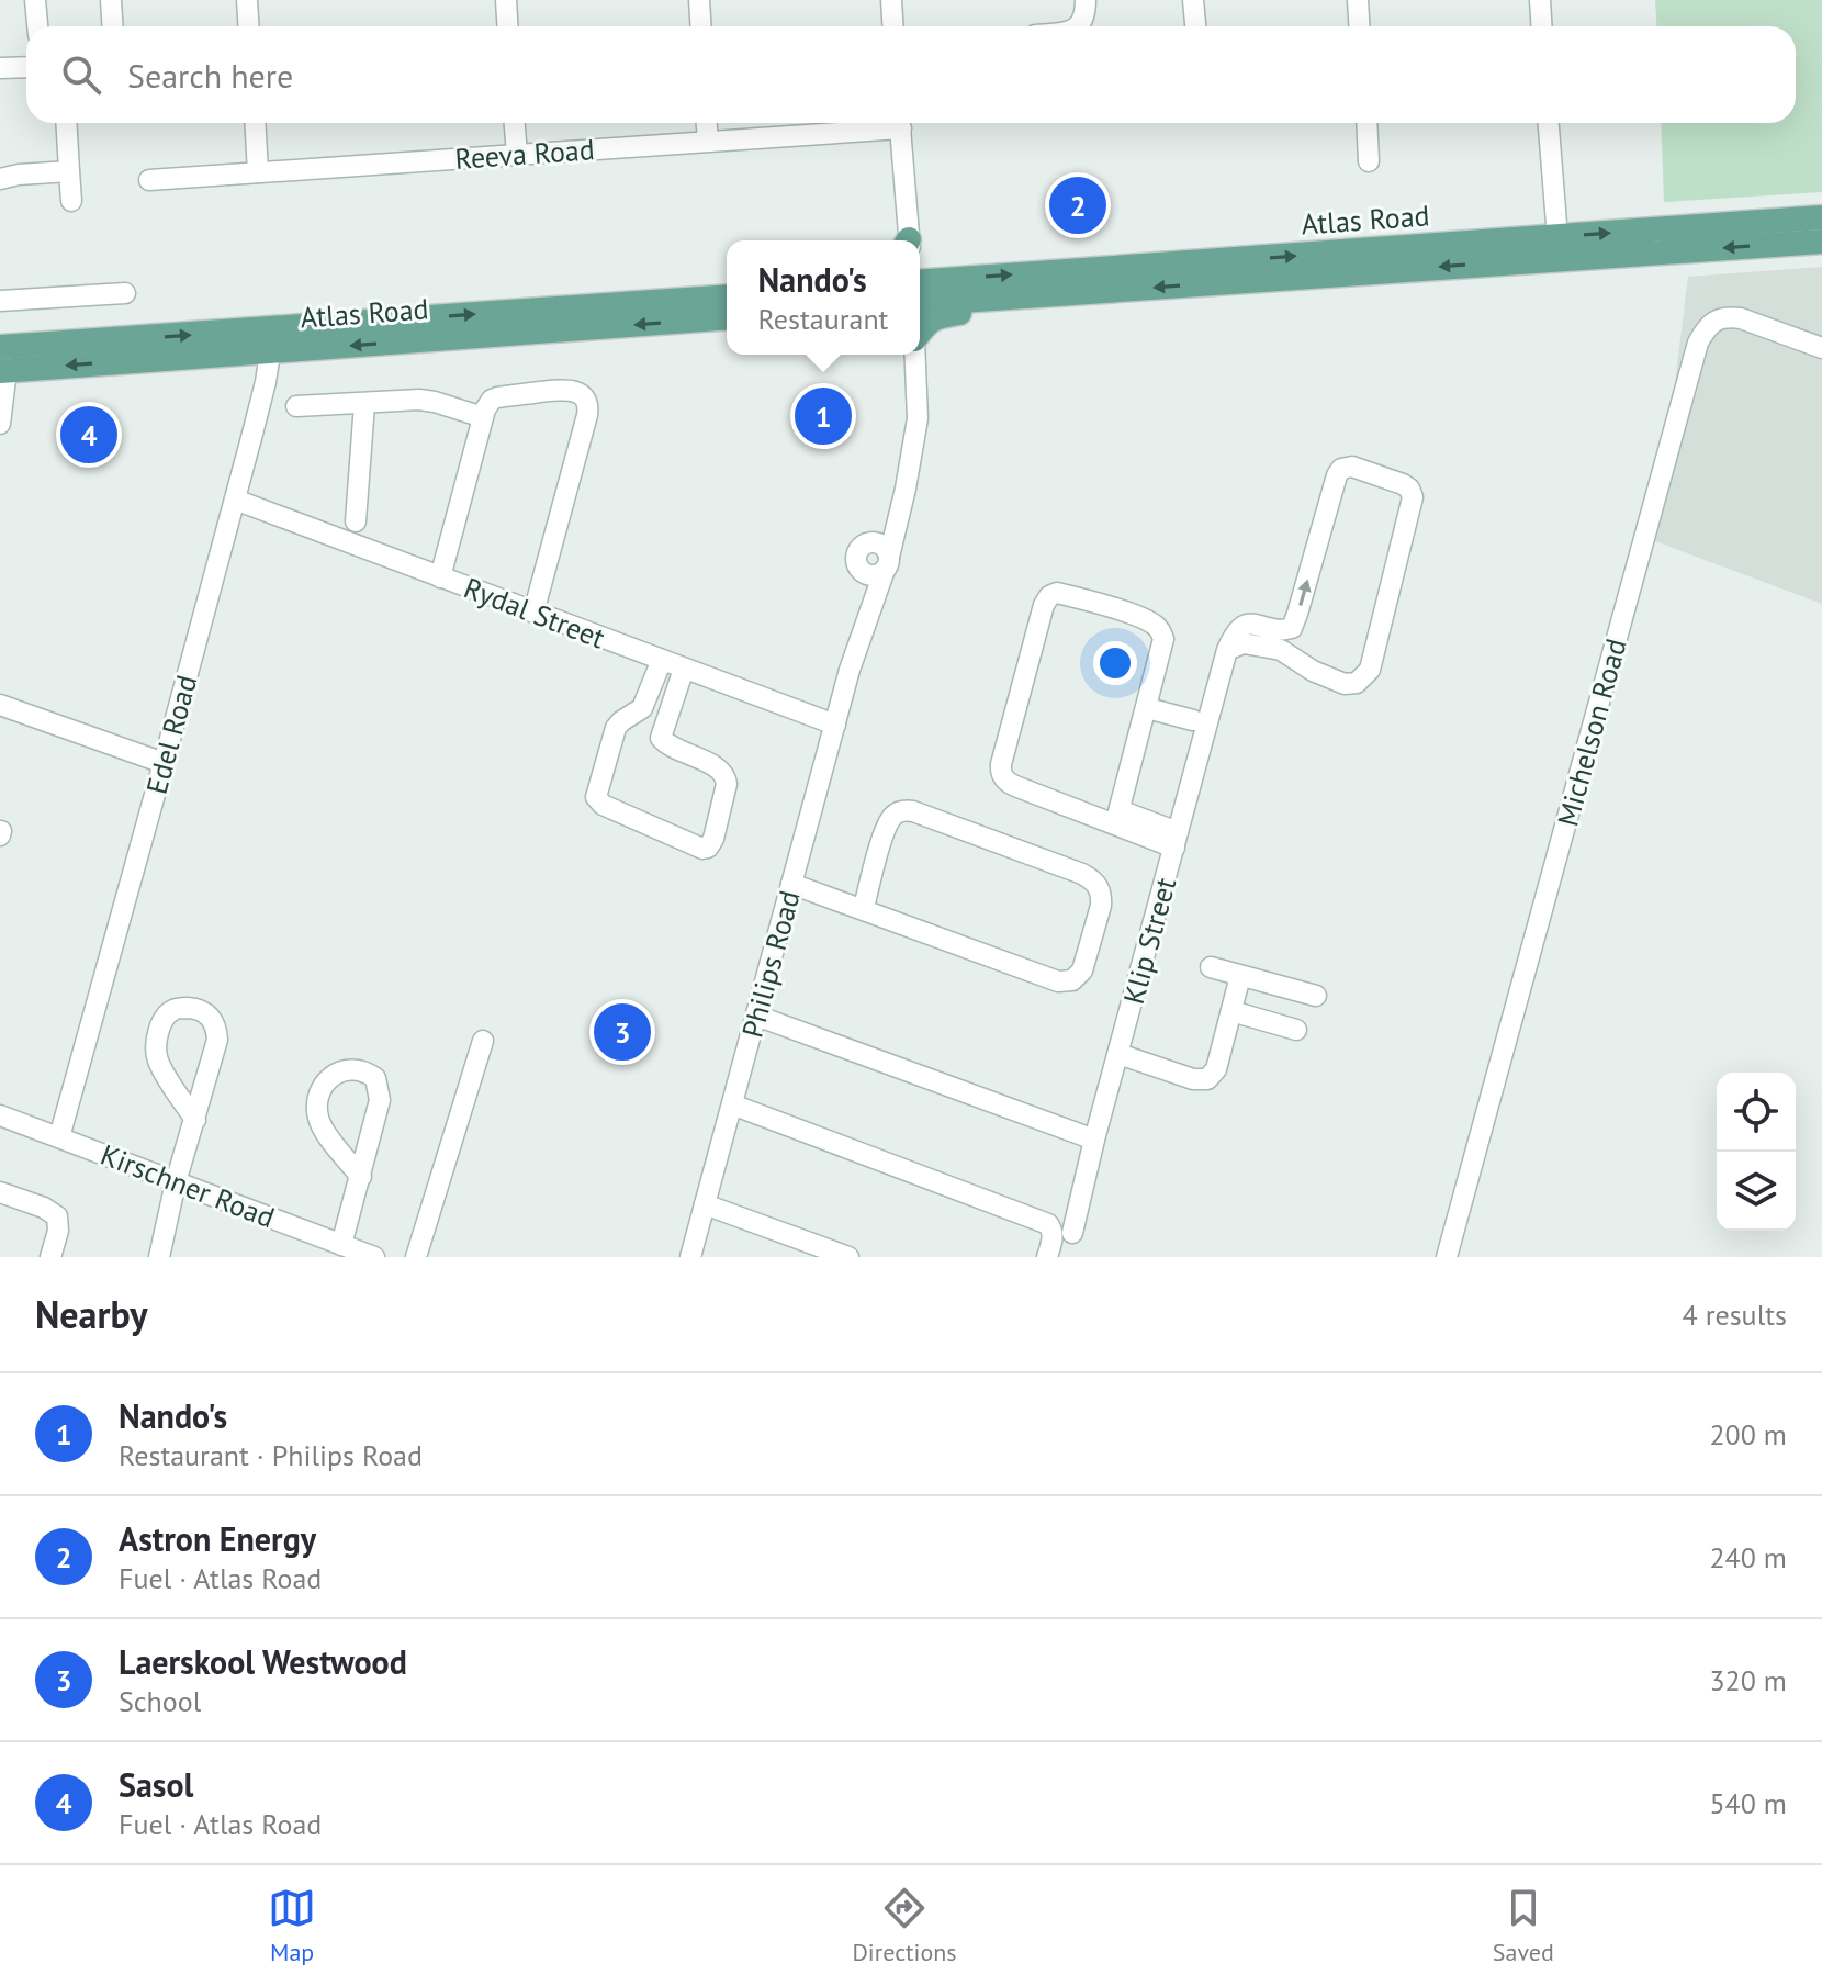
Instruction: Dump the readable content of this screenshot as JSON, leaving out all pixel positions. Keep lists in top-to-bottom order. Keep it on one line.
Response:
{"streets":{"main road":["Atlas Road"],"street":["Reeva Road","Rydal Street","Michelson Road","Edel Road","Klip Street","Philips Road","Kirschner Road"]},"crossings":[["Atlas Road","Edel Road"],["Rydal Street","Edel Road"],["Rydal Street","Philips Road"],["Edel Road","Kirschner Road"]],"page":{"search":"Search here","pins":["2","1","4","3"],"popup":["Nando's","Restaurant"],"heading":["Nearby","4 results"],"list":[{"mark":"1","name":"Nando's","note":"Restaurant · Philips Road","value":"200 m"},{"mark":"2","name":"Astron Energy","note":"Fuel · Atlas Road","value":"240 m"},{"mark":"3","name":"Laerskool Westwood","note":"School","value":"320 m"},{"mark":"4","name":"Sasol","note":"Fuel · Atlas Road","value":"540 m"}],"nav":["Map","Directions","Saved"]}}
